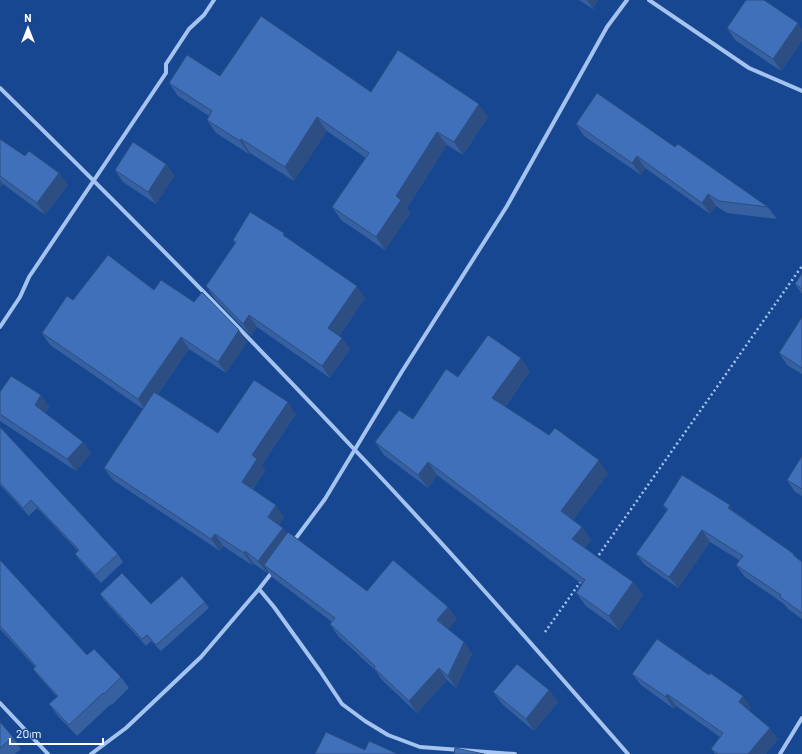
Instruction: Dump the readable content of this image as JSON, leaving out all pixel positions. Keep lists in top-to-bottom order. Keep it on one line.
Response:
{"scale_bar":"20 m","north":"top"}
